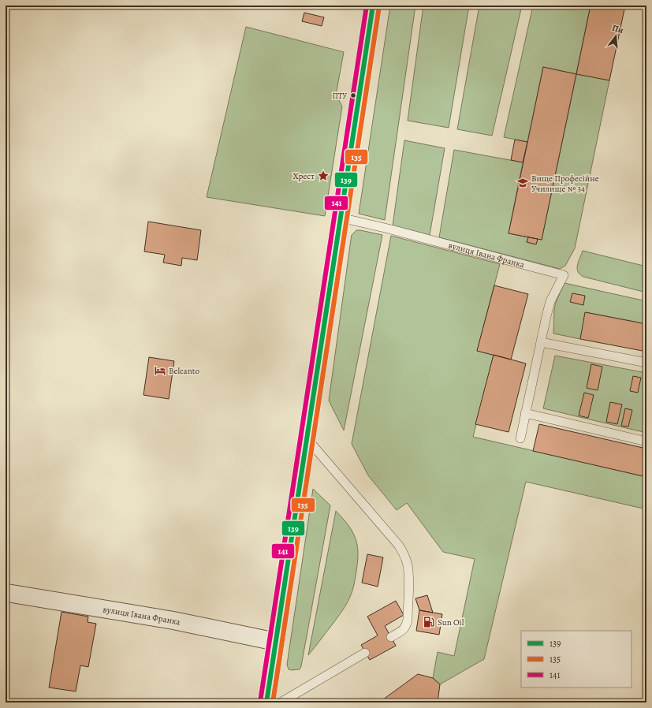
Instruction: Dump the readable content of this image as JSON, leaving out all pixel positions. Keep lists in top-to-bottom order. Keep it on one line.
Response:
{"streets":{"street":["вулиця Івана Франка"]},"places":{"other":["ПТУ"],"place":["Хрест"],"school or university":["Вище Професійне Училище № 34"],"hotel":["Belcanto"],"fuel station":["Sun Oil"]},"lines":["transit line 139","transit line 141","transit line 135"],"legend":["139","135","141"],"north":"top"}
